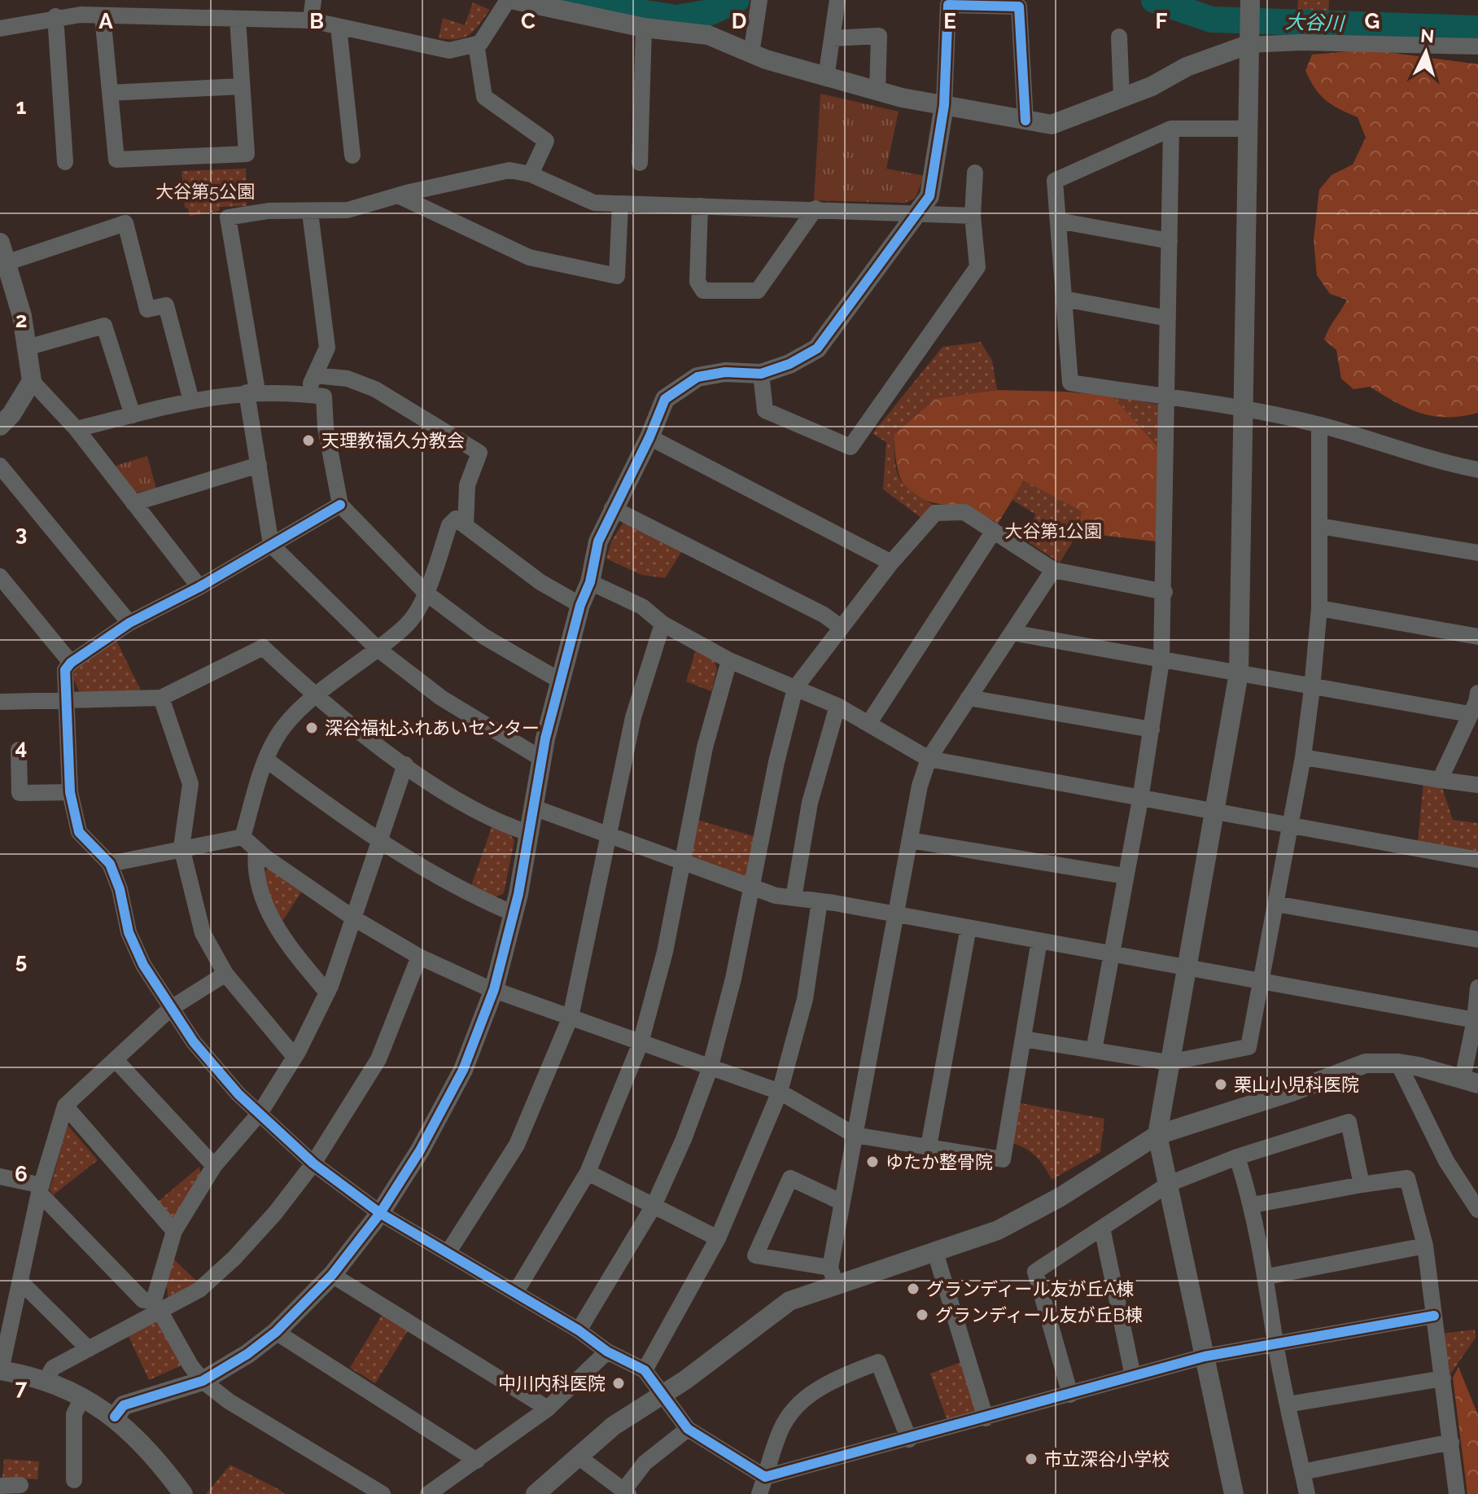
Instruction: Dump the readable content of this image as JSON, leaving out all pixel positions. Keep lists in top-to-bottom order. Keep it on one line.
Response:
{"water":["大谷川"],"parks":["大谷第5公園","大谷第1公園"],"places":["天理教福久分教会","深谷福祉ふれあいセンター","栗山小児科医院","ゆたか整骨院","グランディール友が丘A棟","グランディール友が丘B棟","中川内科医院","市立深谷小学校"],"north":"top","grid":{"columns":["A","B","C","D","E","F","G"],"rows":["1","2","3","4","5","6","7"]}}
